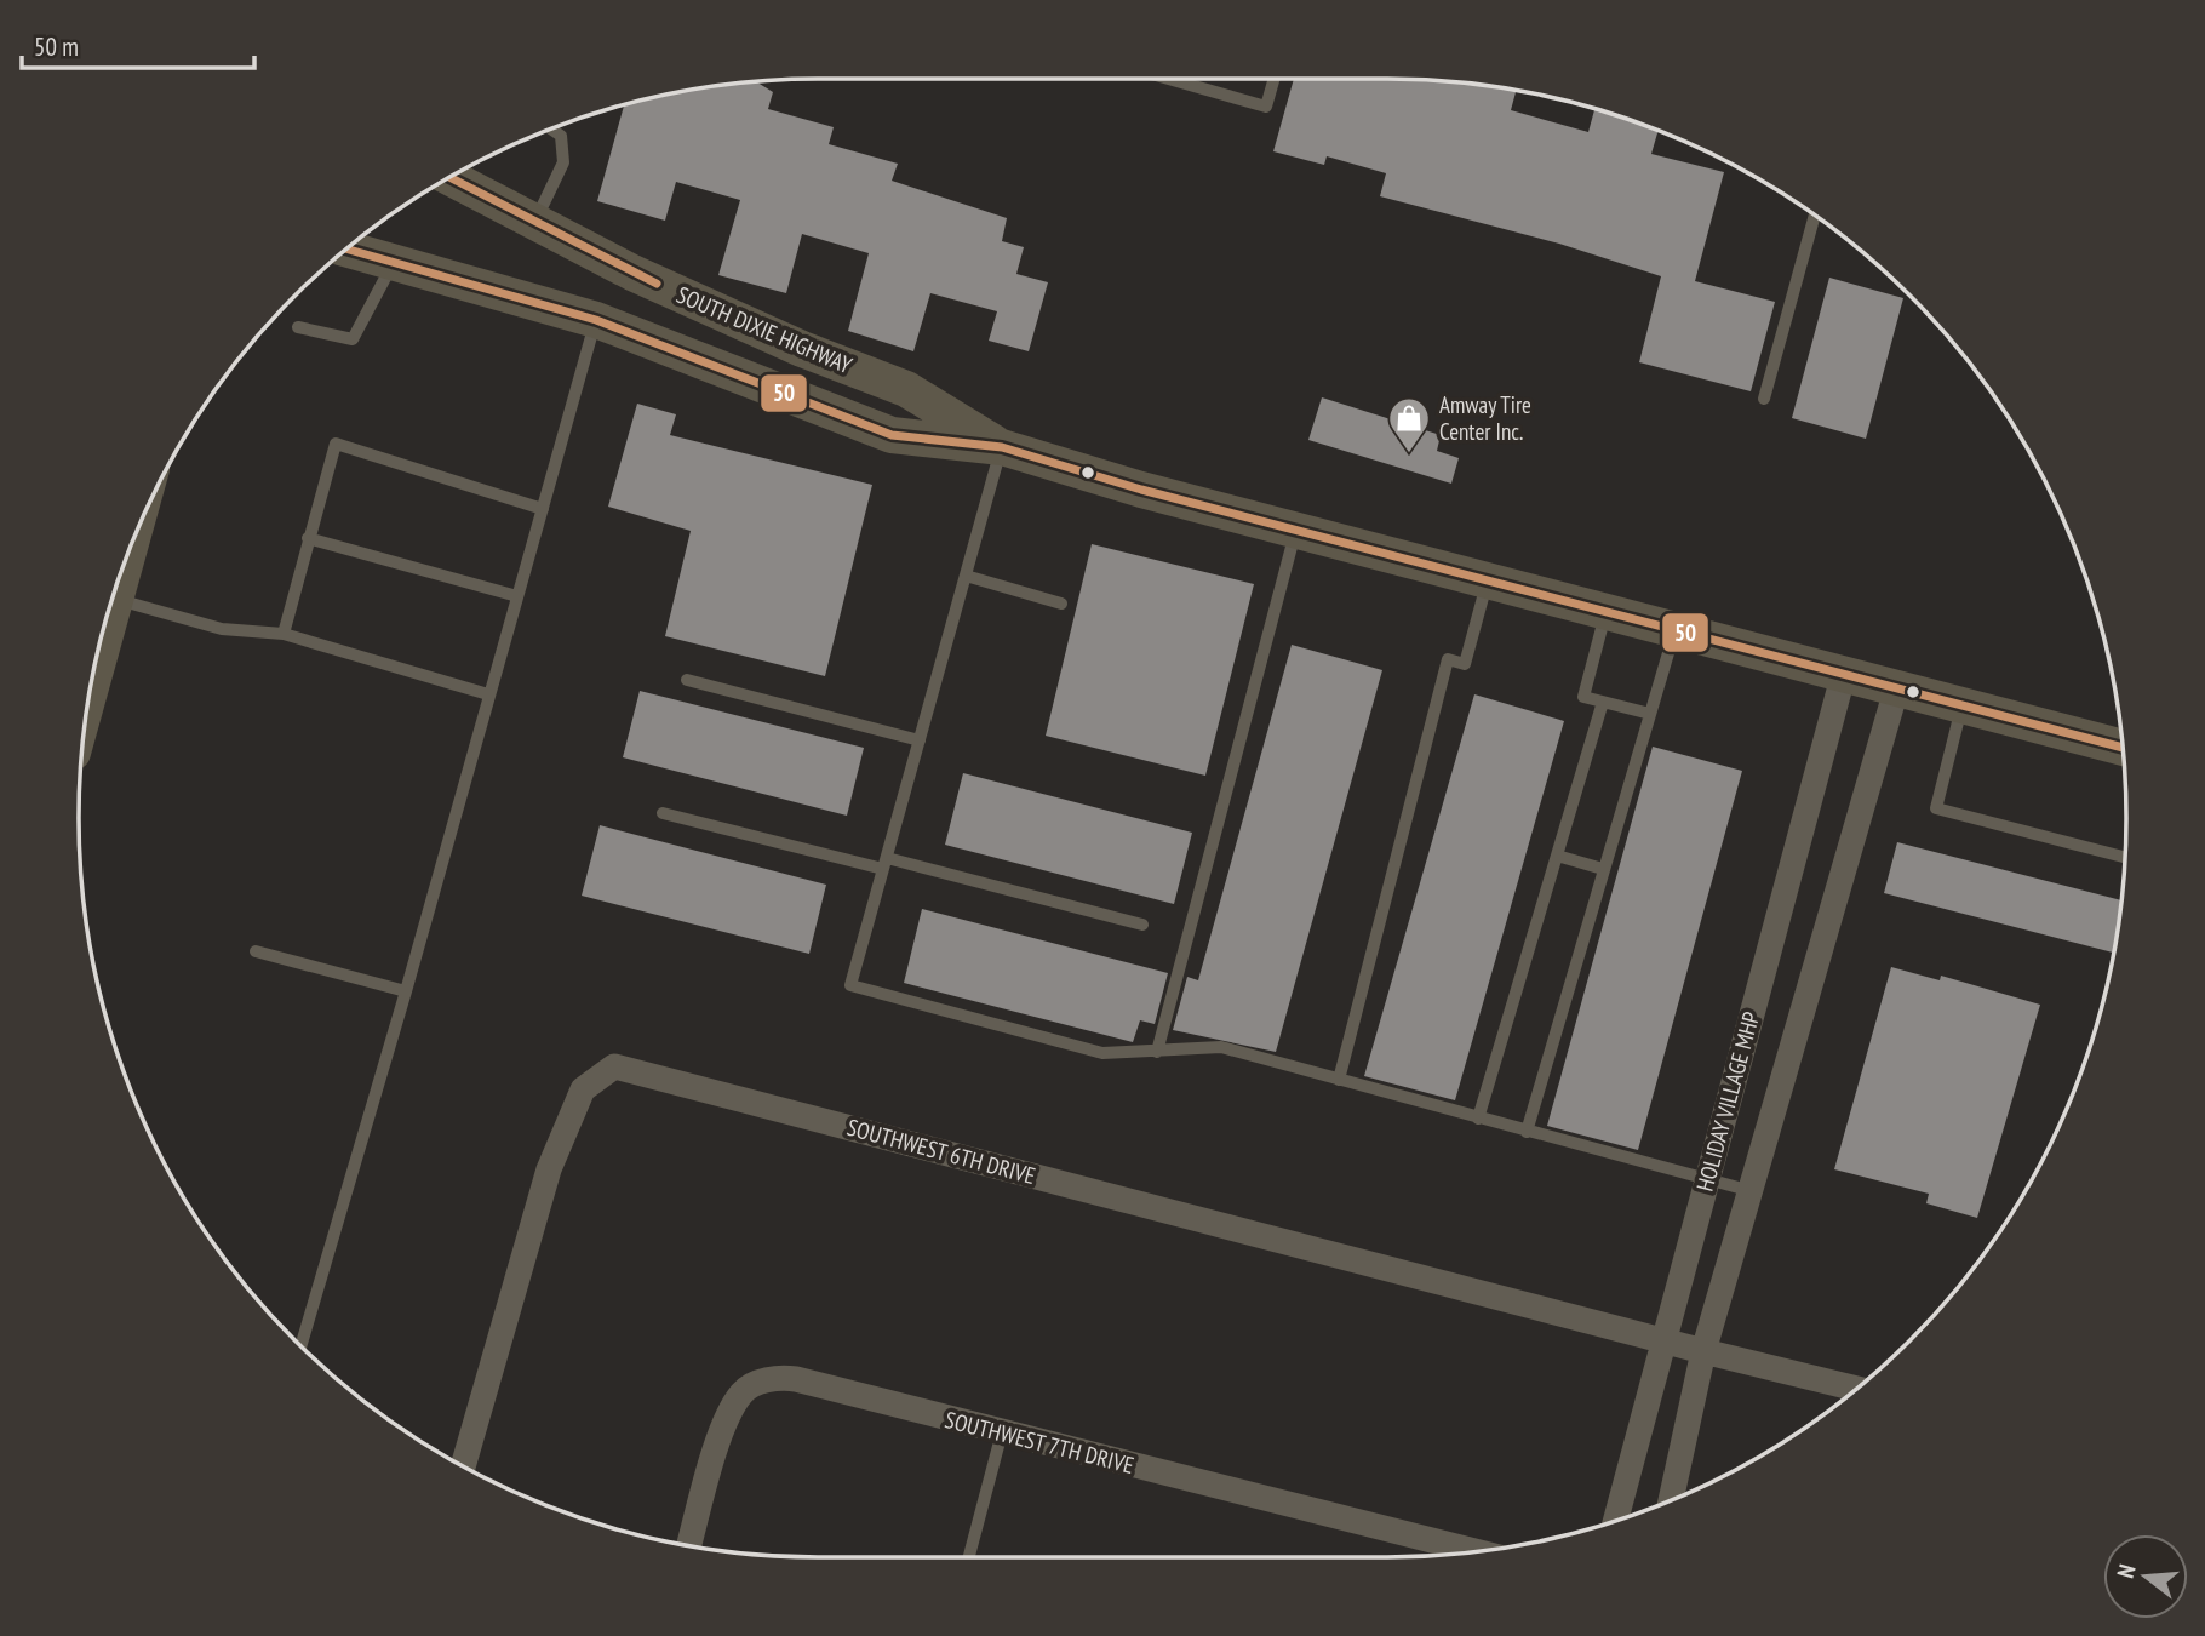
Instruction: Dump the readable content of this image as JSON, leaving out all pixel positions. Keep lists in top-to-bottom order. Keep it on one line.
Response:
{"streets":{"main road":["SOUTH DIXIE HIGHWAY"],"street":["HOLIDAY VILLAGE MHP","SOUTHWEST 6TH DRIVE","SOUTHWEST 7TH DRIVE"]},"crossings":[["SOUTH DIXIE HIGHWAY","HOLIDAY VILLAGE MHP"],["HOLIDAY VILLAGE MHP","SOUTHWEST 6TH DRIVE"]],"places":{"shop":["Amway Tire Center Inc."]},"lines":["transit line 50"],"scale_bar":"50 m","north":"left"}
